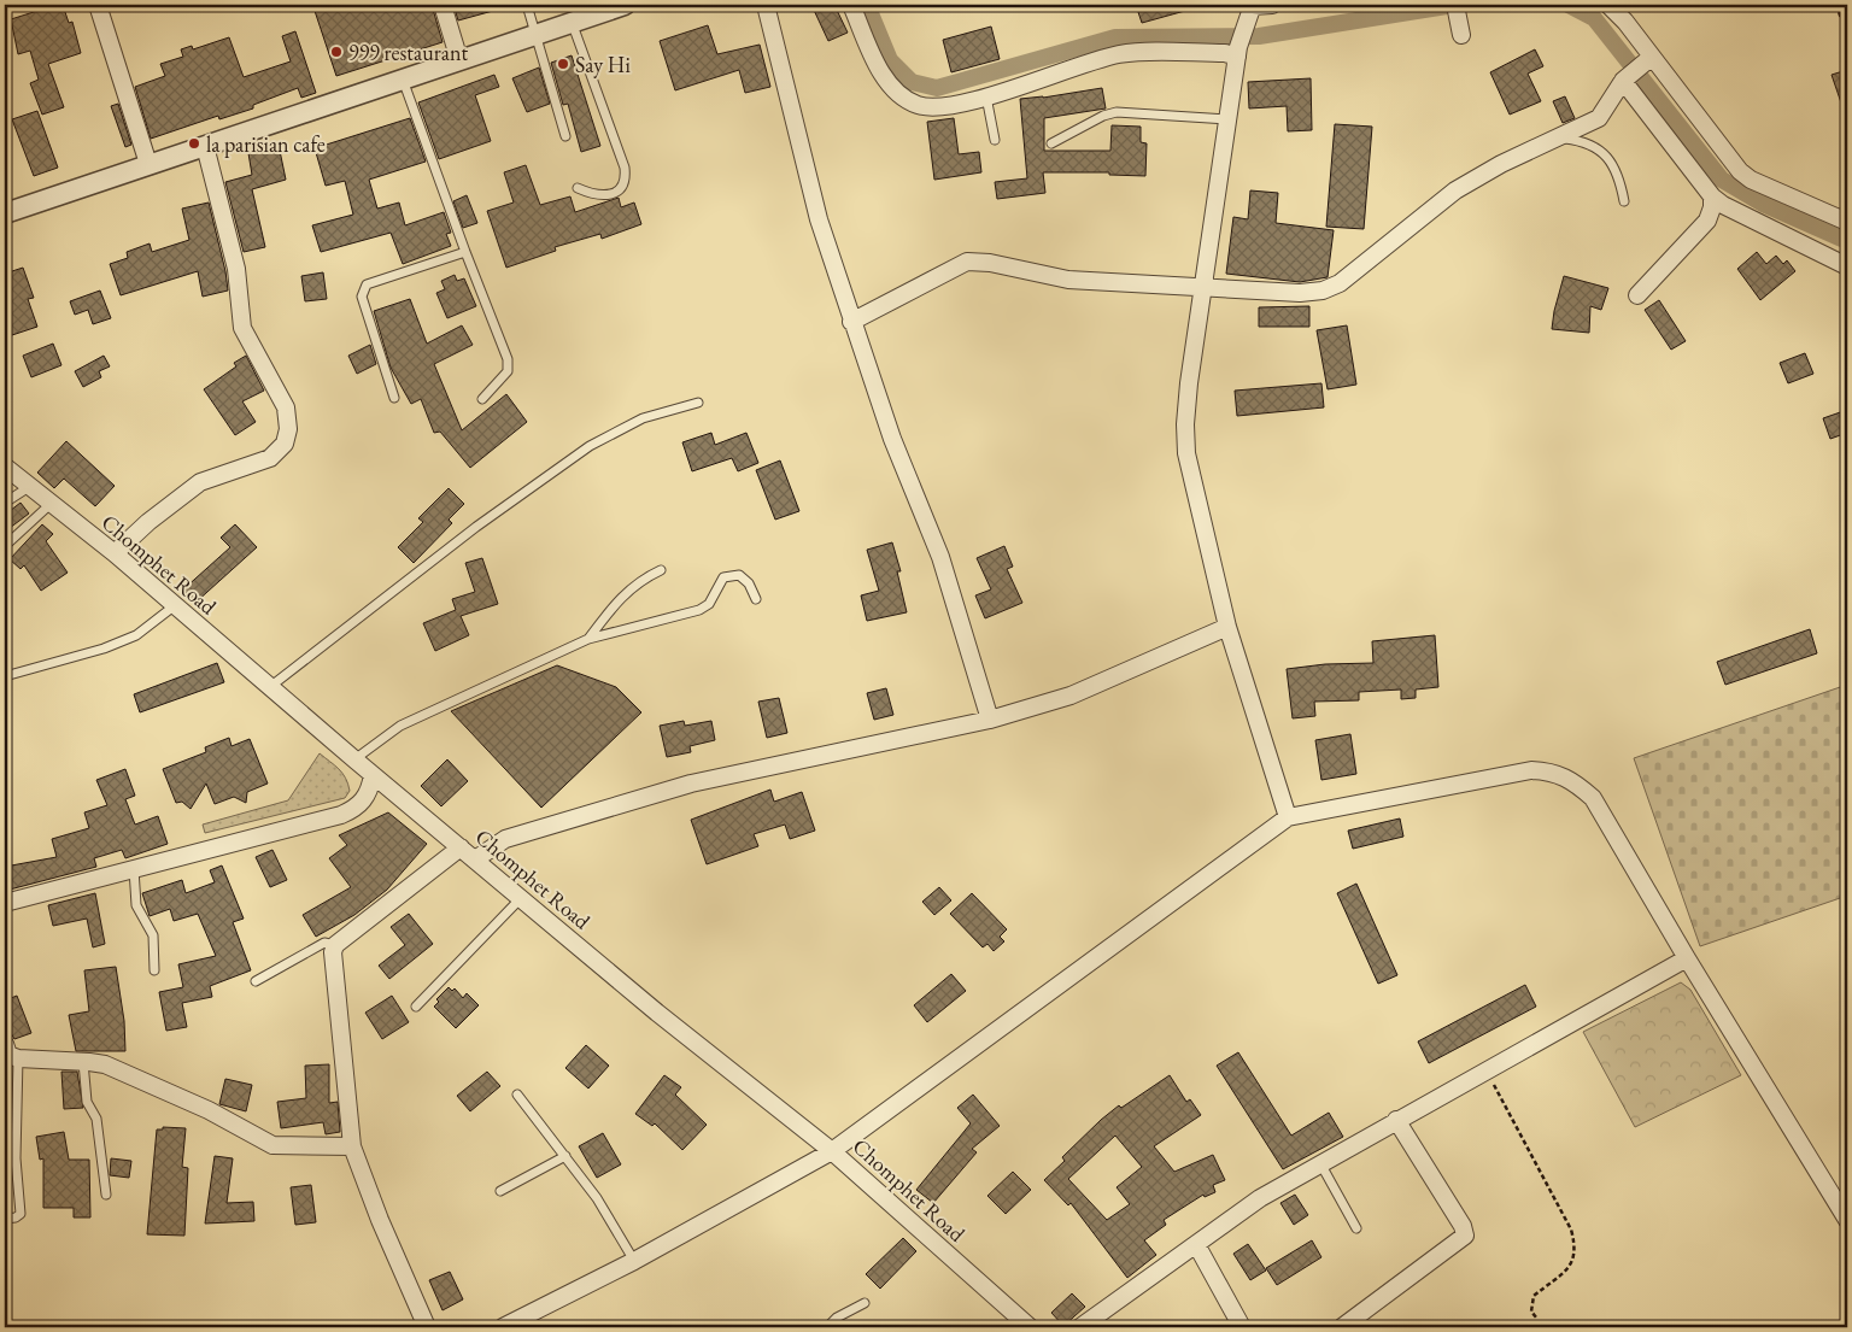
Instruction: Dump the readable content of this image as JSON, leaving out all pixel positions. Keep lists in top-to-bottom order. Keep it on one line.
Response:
{"streets":{"street":["Chomphet Road"]},"places":["999 restaurant","Say Hi","la parisian cafe"]}
